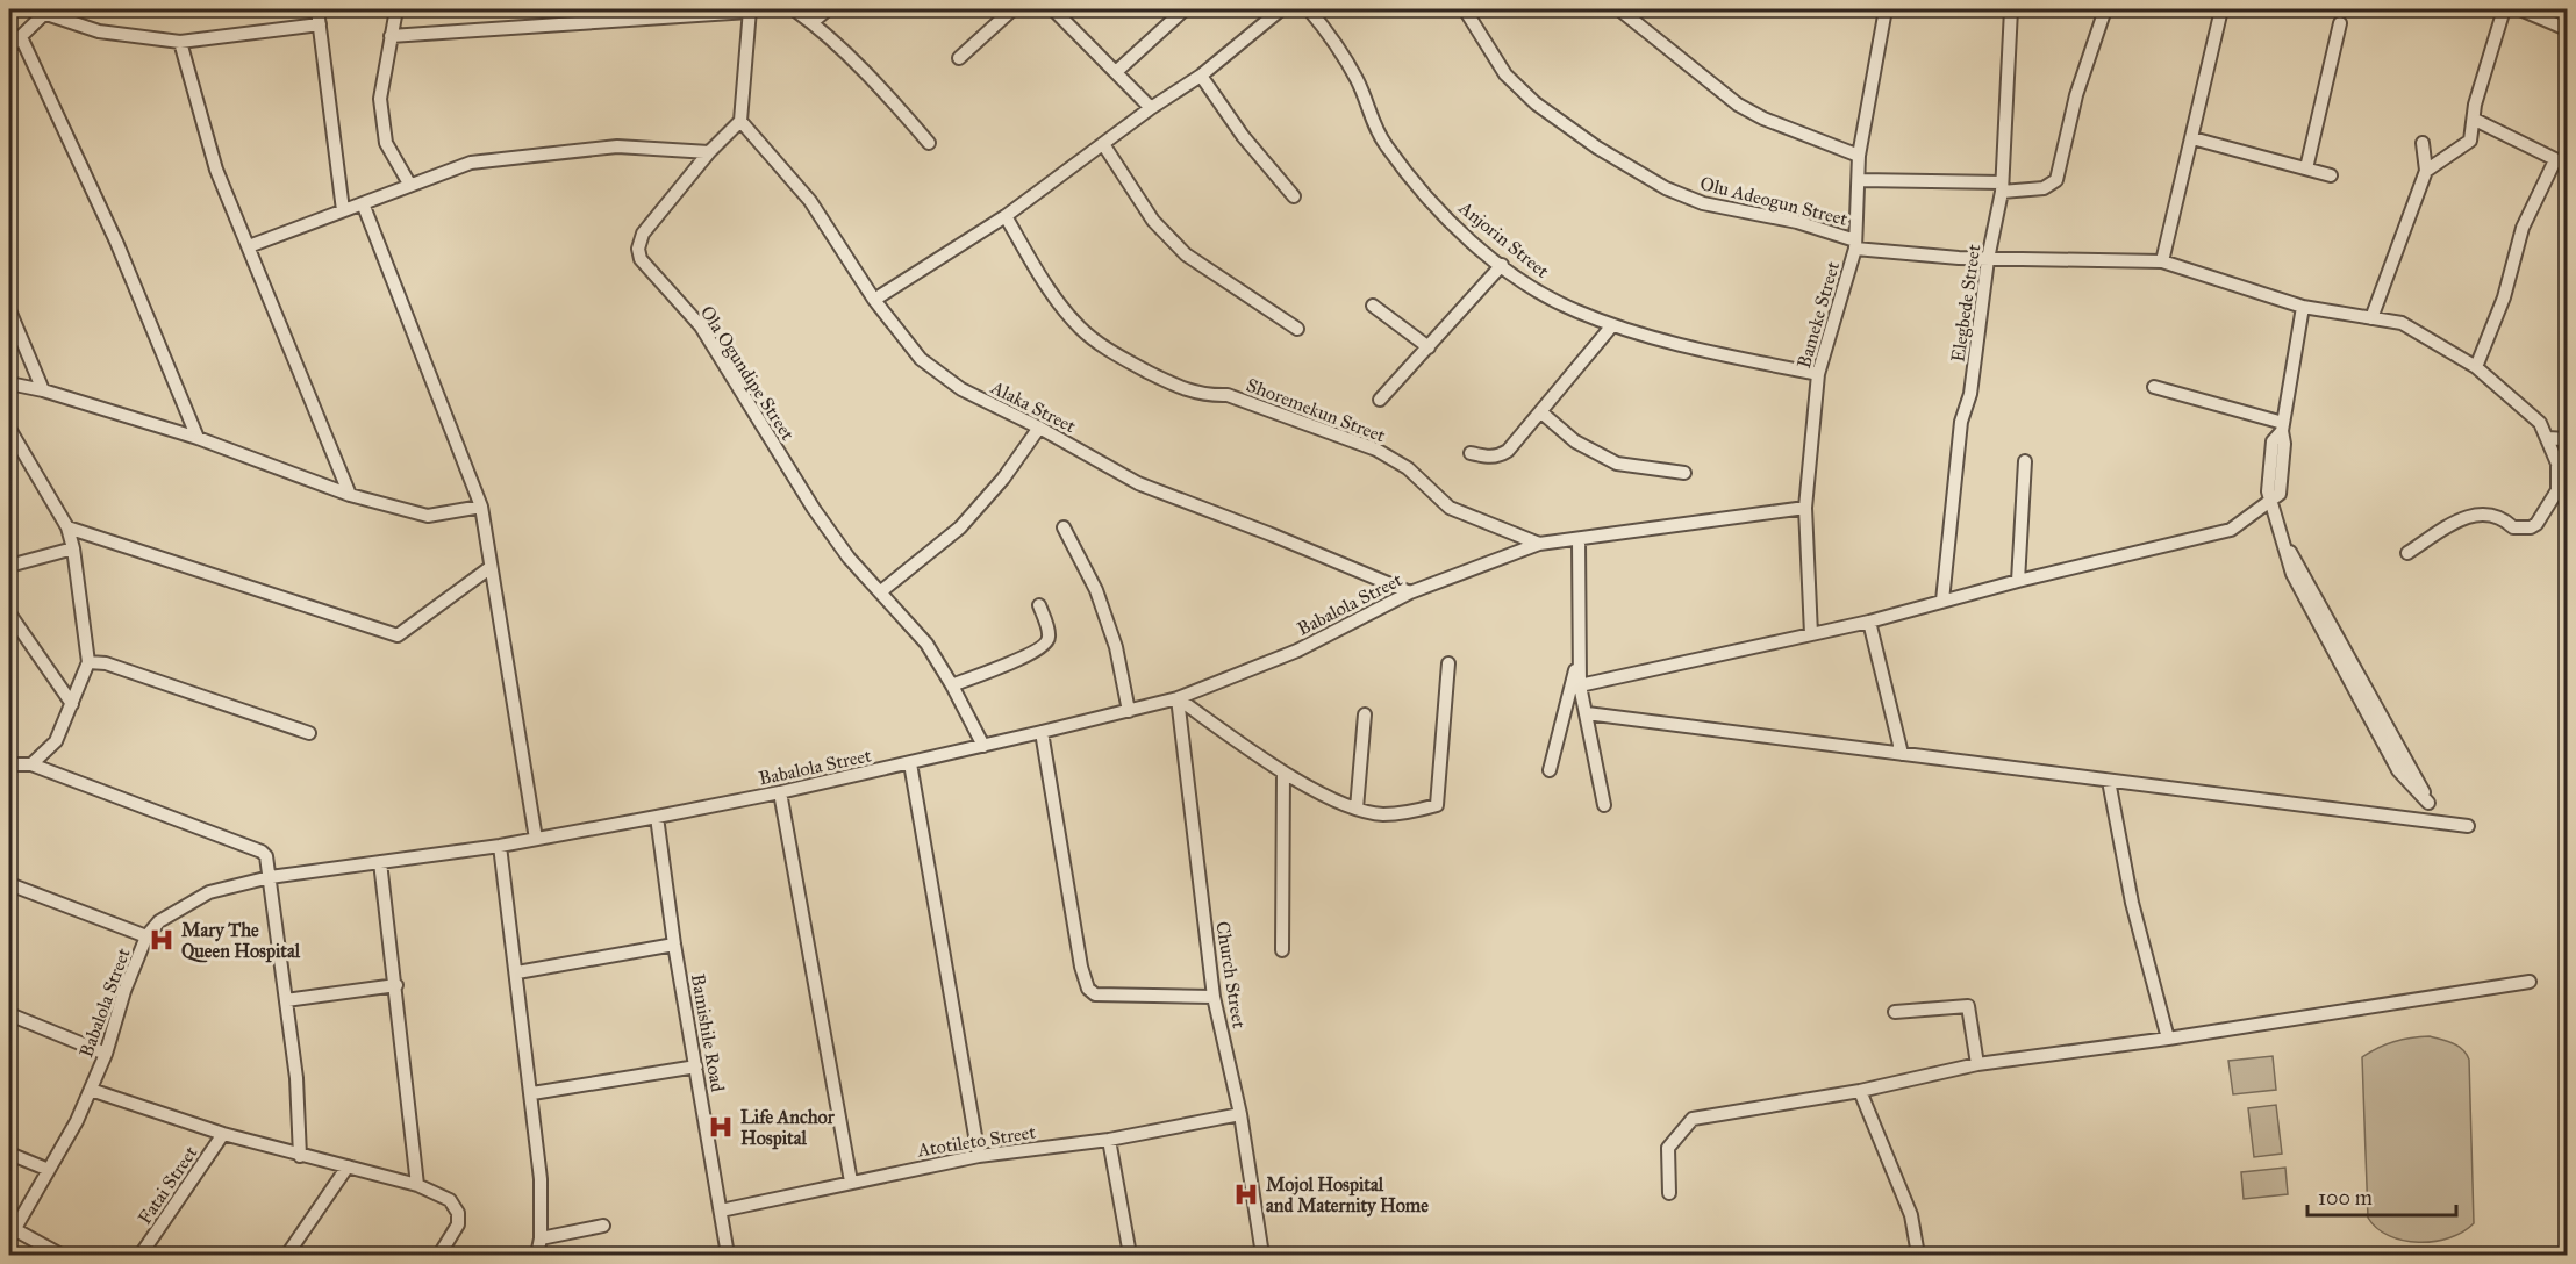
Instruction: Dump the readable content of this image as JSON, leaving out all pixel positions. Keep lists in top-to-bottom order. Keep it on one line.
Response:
{"streets":{"street":["Olu Adeogun Street","Anjorin Street","Elegbede Street","Bameke Street","Ola Ogundipe Street","Alaka Street","Shoremekun Street","Babalola Street","Church Street","Bamishile Road","Atotileto Street","Fatai Street"]},"crossings":[["Olu Adeogun Street","Elegbede Street"],["Olu Adeogun Street","Bameke Street"],["Anjorin Street","Bameke Street"],["Bameke Street","Babalola Street"],["Ola Ogundipe Street","Alaka Street"],["Ola Ogundipe Street","Babalola Street"],["Alaka Street","Babalola Street"],["Shoremekun Street","Babalola Street"],["Babalola Street","Church Street"],["Babalola Street","Bamishile Road"],["Church Street","Atotileto Street"],["Bamishile Road","Atotileto Street"]],"places":{"hospital":["Mary The Queen Hospital","Life Anchor Hospital","Mojol Hospital and Maternity Home"]},"scale_bar":"100 m"}
